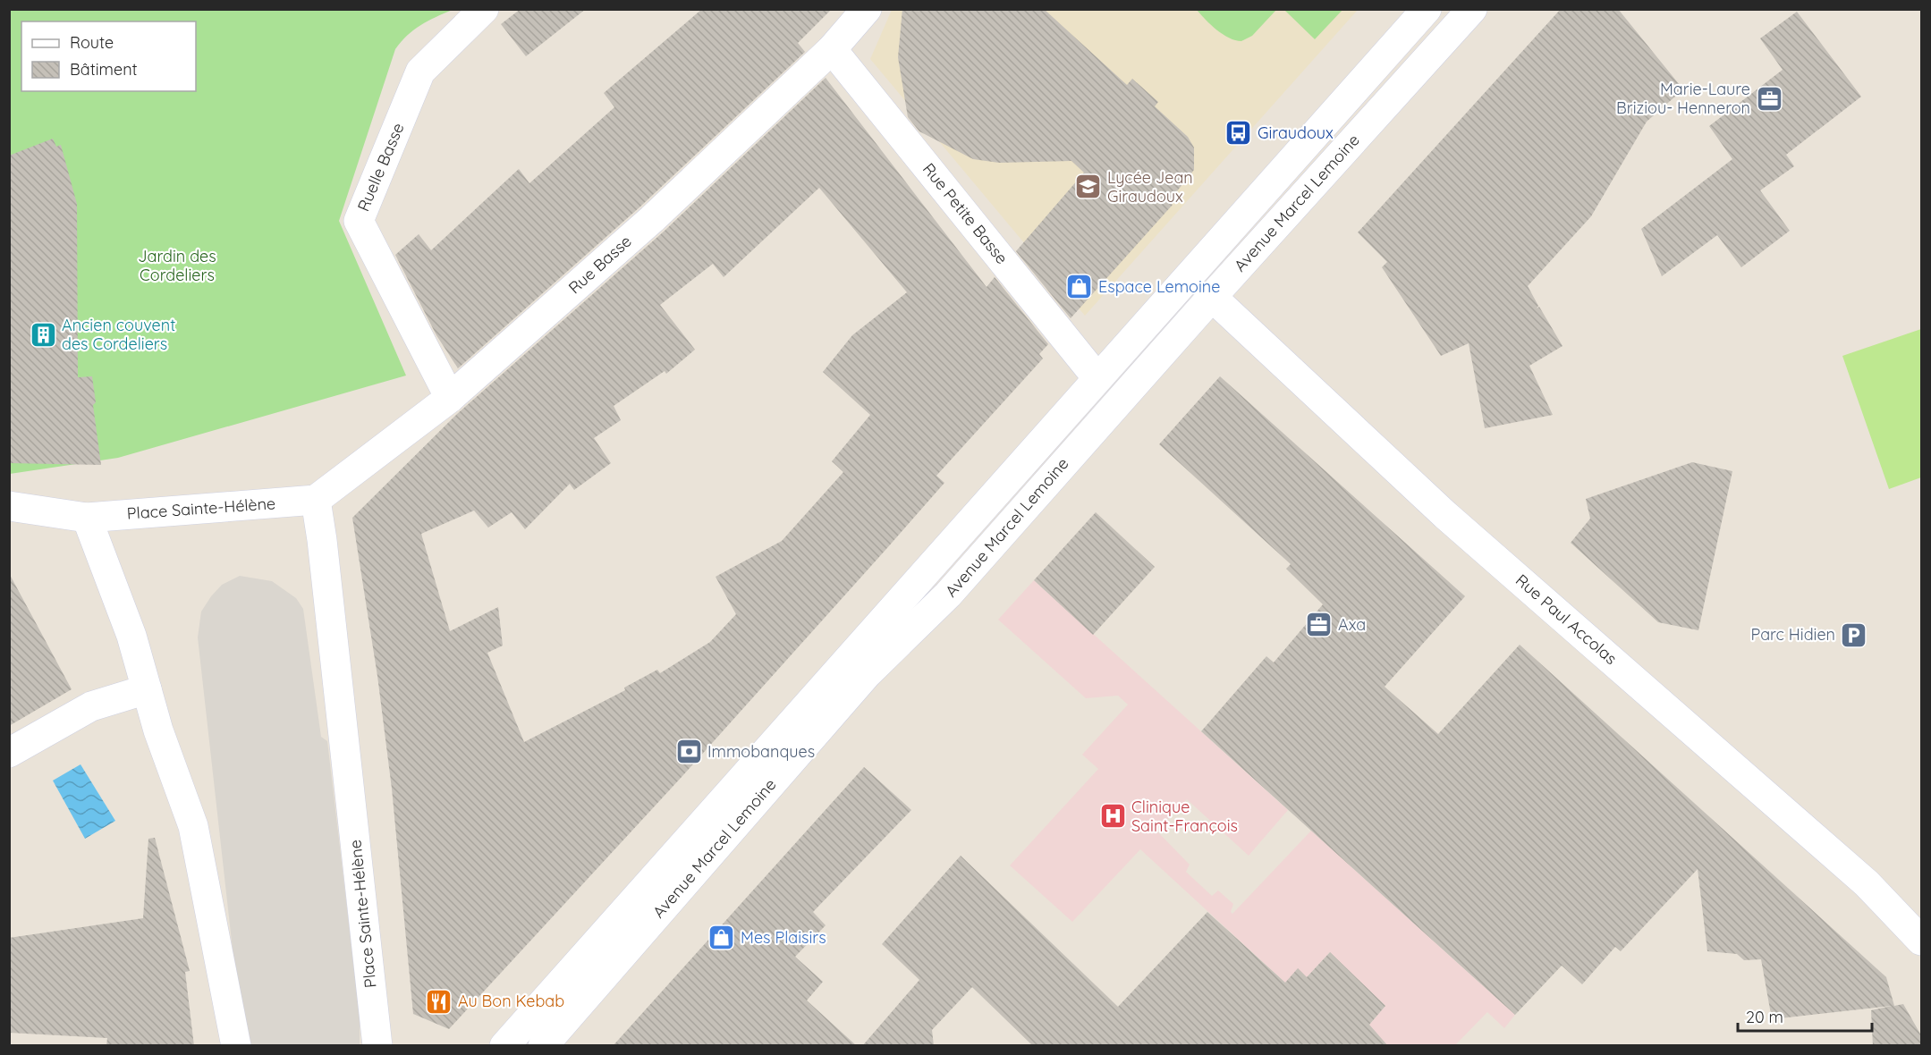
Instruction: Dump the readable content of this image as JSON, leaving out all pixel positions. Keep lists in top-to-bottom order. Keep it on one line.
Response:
{"streets":{"street":["Ruelle Basse","Avenue Marcel Lemoine","Rue Petite Basse","Rue Basse","Place Sainte-Hélène","Rue Paul Accolas"]},"crossings":[["Ruelle Basse","Rue Basse"],["Avenue Marcel Lemoine","Rue Petite Basse"],["Avenue Marcel Lemoine","Rue Paul Accolas"],["Rue Petite Basse","Rue Basse"],["Rue Basse","Place Sainte-Hélène"]],"parks":["Jardin des Cordeliers"],"places":{"office":["Marie-Laure Briziou- Henneron","Axa"],"bus stop":["Giraudoux"],"school or university":["Lycée Jean Giraudoux"],"shop":["Espace Lemoine","Mes Plaisirs"],"building":["Ancien couvent des Cordeliers"],"parking":["Parc Hidien"],"bank":["Immobanques"],"hospital":["Clinique Saint-François"],"restaurant":["Au Bon Kebab"]},"legend":["Route","Bâtiment"],"scale_bar":"20 m"}
